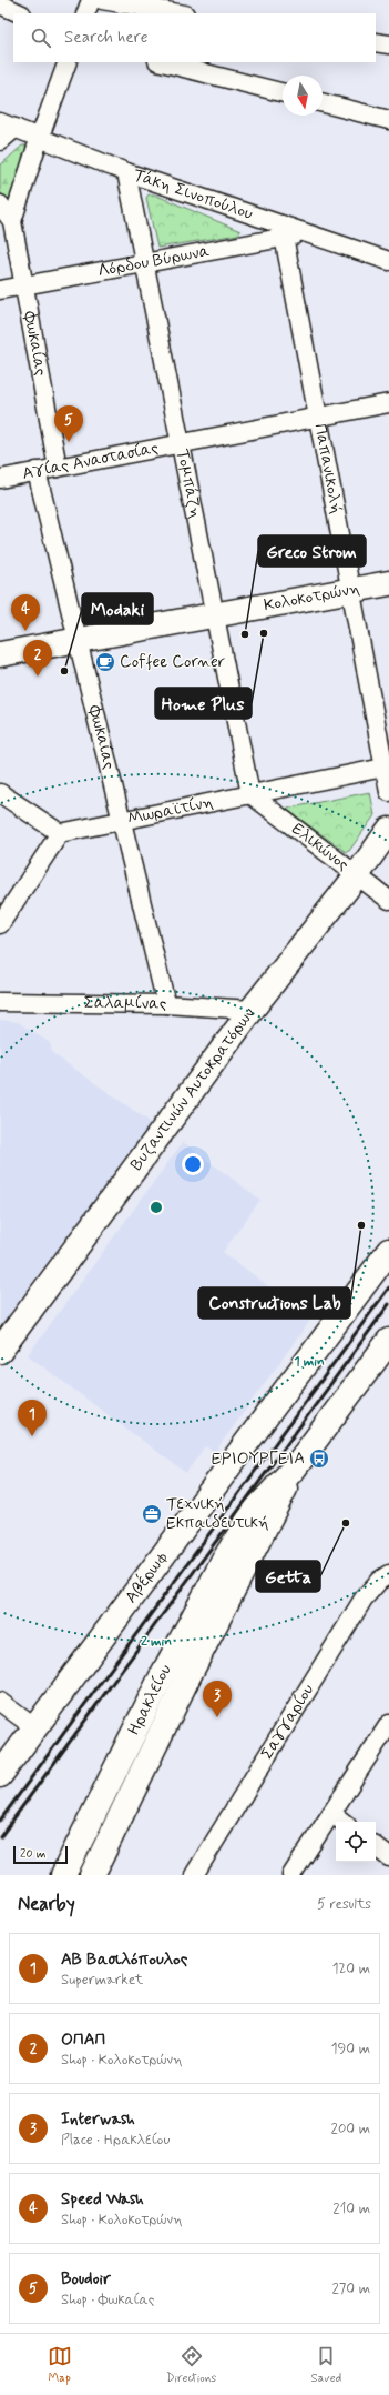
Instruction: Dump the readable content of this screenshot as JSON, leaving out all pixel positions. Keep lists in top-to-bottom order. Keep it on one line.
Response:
{"streets":{"street":["Τάκη Σινοπούλου","Λόρδου Βύρωνα","Φωκαίας","Αγίας Αναστασίας","Παπανικολή","Τομπάζη","Κολοκοτρώνη","Μωραϊτίνη","Ελικώνος","Σαλαμίνας","Βυζαντινών Αυτοκρατόρων","Αβέρωφ","Ηρακλείου","Σαγγαρίου"]},"crossings":[["Τάκη Σινοπούλου","Λόρδου Βύρωνα"],["Τάκη Σινοπούλου","Φωκαίας"],["Τάκη Σινοπούλου","Παπανικολή"],["Τάκη Σινοπούλου","Τομπάζη"],["Λόρδου Βύρωνα","Φωκαίας"],["Λόρδου Βύρωνα","Παπανικολή"],["Λόρδου Βύρωνα","Τομπάζη"],["Φωκαίας","Αγίας Αναστασίας"],["Φωκαίας","Κολοκοτρώνη"],["Φωκαίας","Μωραϊτίνη"],["Φωκαίας","Σαλαμίνας"],["Αγίας Αναστασίας","Παπανικολή"],["Αγίας Αναστασίας","Τομπάζη"],["Παπανικολή","Κολοκοτρώνη"],["Παπανικολή","Μωραϊτίνη"],["Τομπάζη","Κολοκοτρώνη"],["Τομπάζη","Μωραϊτίνη"],["Τομπάζη","Ελικώνος"],["Μωραϊτίνη","Ελικώνος"],["Ελικώνος","Βυζαντινών Αυτοκρατόρων"],["Σαλαμίνας","Βυζαντινών Αυτοκρατόρων"]],"places":{"other":["Home Plus","Greco Strom","Modaki","Constructions Lab","Getta"],"cafe":["Coffee Corner"],"bus stop":["ΕΡΙΟΥΡΓΕΙΑ"],"office":["Τεχνική Εκπαιδευτική"]},"scale_bar":"20 m","north":"bottom","page":{"search":"Search here","pins":["5","4","2","1","3"],"scale":"20 m","heading":["Nearby","5 results"],"list":[{"mark":"1","name":"ΑΒ Βασιλόπουλος","note":"Supermarket","value":"120 m"},{"mark":"2","name":"ΟΠΑΠ","note":"Shop · Κολοκοτρώνη","value":"190 m"},{"mark":"3","name":"Interwash","note":"Place · Ηρακλείου","value":"200 m"},{"mark":"4","name":"Speed Wash","note":"Shop · Κολοκοτρώνη","value":"210 m"},{"mark":"5","name":"Boudoir","note":"Shop · Φωκαίας","value":"270 m"}],"nav":["Map","Directions","Saved"]},"rings":["1 min","2 min"]}
